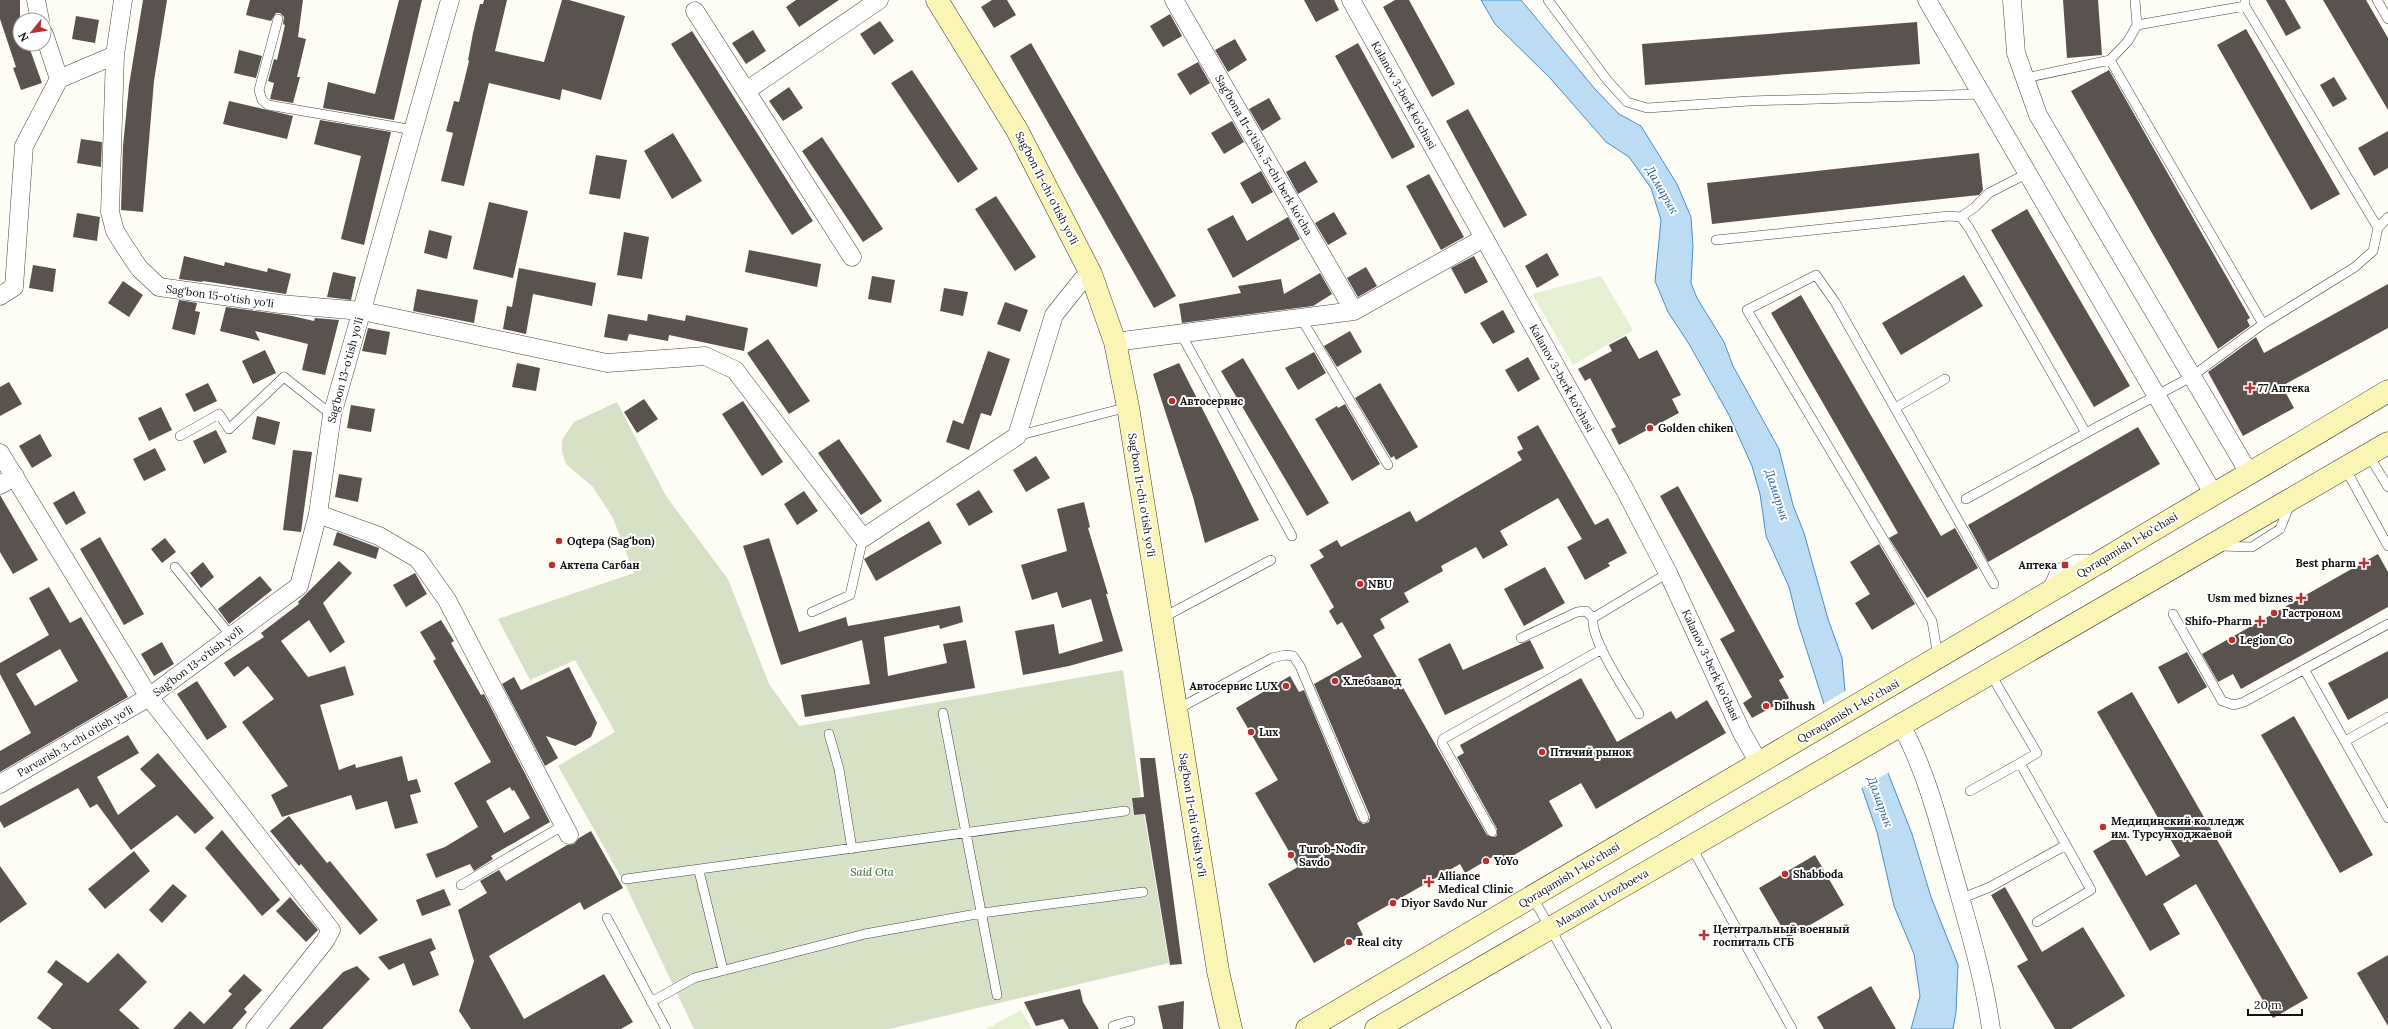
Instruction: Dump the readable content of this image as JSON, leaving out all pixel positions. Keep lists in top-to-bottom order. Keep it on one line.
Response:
{"streets":{"main road":["Sag'bon 11-chi o'tish yo'li","Qoraqamish 1-koʻchasi","Maxamat Urozboeva"],"street":["Kalanov 3-berk ko'chasi","Sag'bona 11-o'tish, 5-chi berk ko'cha","Sag'bon 15-o'tish yo'li","Sag'bon 13-o'tish yo'li","Parvarish 3-chi o'tish yo'li"]},"crossings":[["Kalanov 3-berk ko'chasi","Qoraqamish 1-koʻchasi"],["Sag'bon 15-o'tish yo'li","Sag'bon 13-o'tish yo'li"],["Sag'bon 13-o'tish yo'li","Parvarish 3-chi o'tish yo'li"]],"water":["Дамарык"],"parks":["Said Ota"],"places":{"health":["77 Аптека","Best pharm","Usm med biznes","Shifo-Pharm","Alliance Medical Clinic","Цетнтральный военный госпиталь СГБ"],"other":["Автосервис","Golden chiken","Oqtepa (Sagʻbon)","Актепа Сагбан","NBU","Гастроном","Legion Co","Хлебзавод","Автосервис LUX","Dilhush","Lux","Птичий рынок","Медицинский колледж им. Турсунходжаевой","Turob-Nodir Savdo","YoYo","Shabboda","Diyor Savdo Nur","Real city"],"transit":["Аптека"]},"scale_bar":"20 m","north":"bottom left"}
